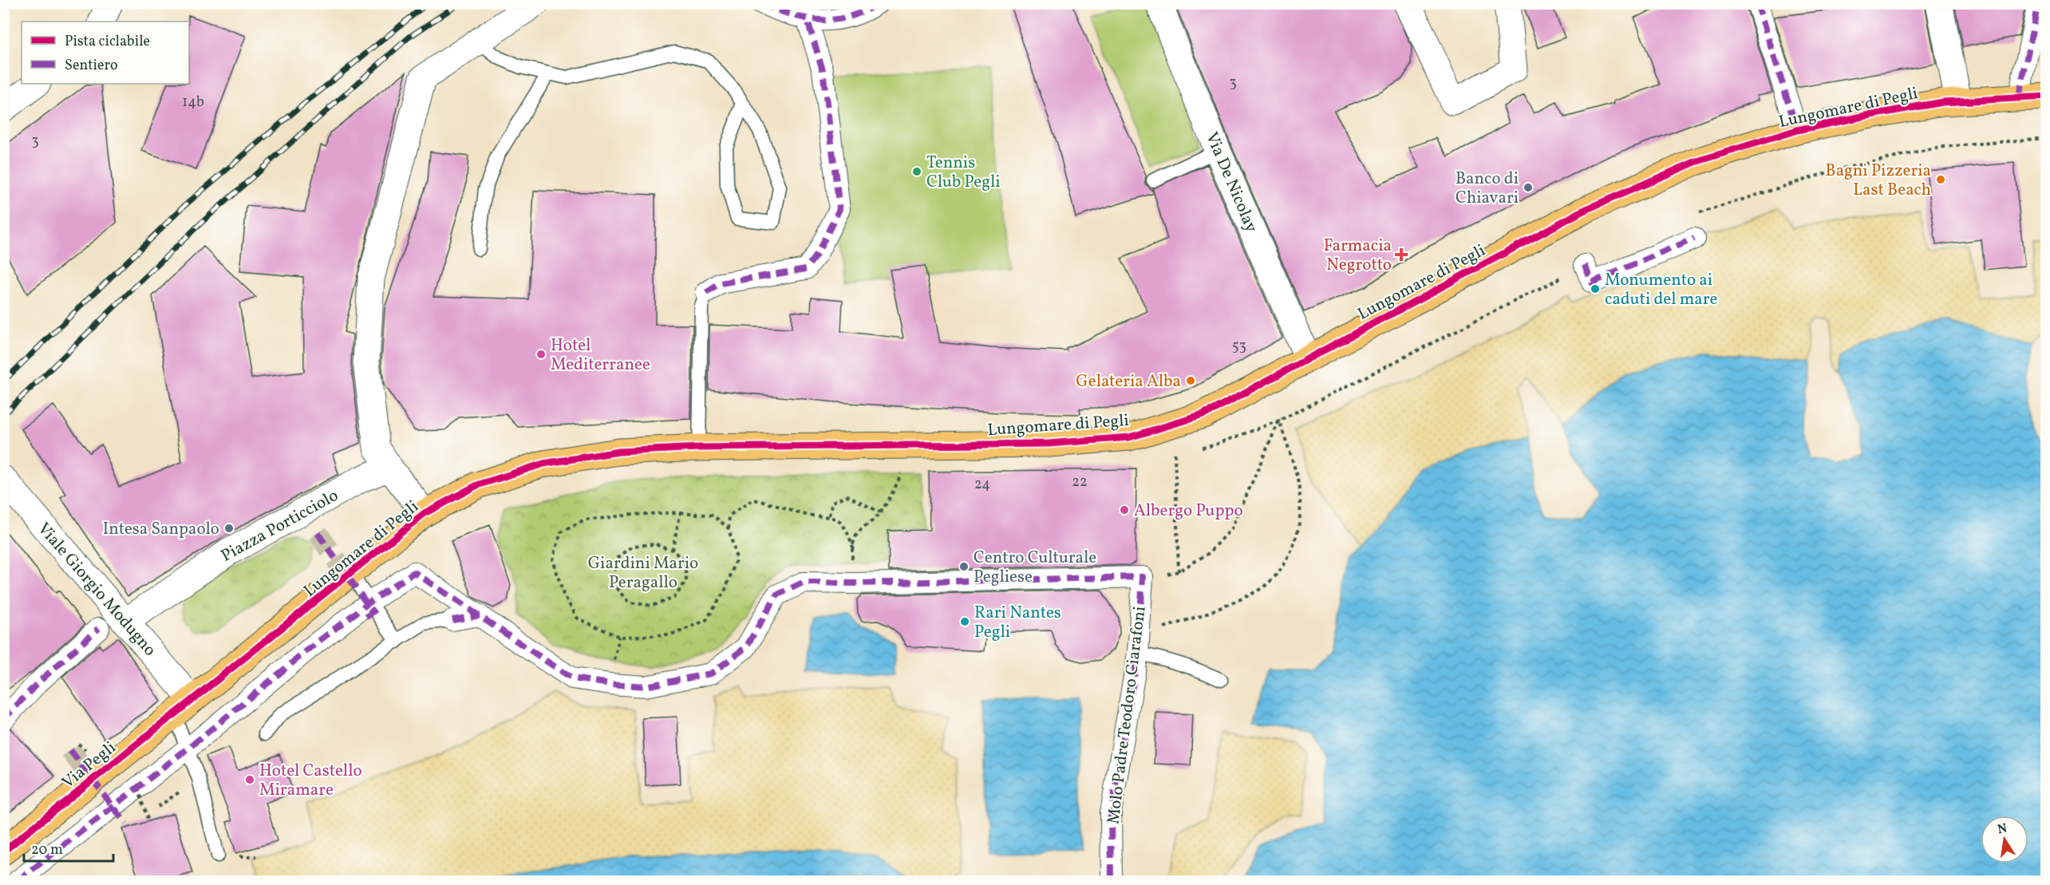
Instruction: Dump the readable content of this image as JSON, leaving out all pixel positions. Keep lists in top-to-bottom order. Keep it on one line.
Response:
{"streets":{"main road":["Lungomare di Pegli","Via Pegli"],"street":["Via De Nicolay","Piazza Porticciolo","Viale Giorgio Modugno","Molo Padre Teodoro Ciarafoni"]},"crossings":[["Lungomare di Pegli","Via De Nicolay"],["Lungomare di Pegli","Viale Giorgio Modugno"],["Lungomare di Pegli","Via Pegli"],["Piazza Porticciolo","Viale Giorgio Modugno"],["Viale Giorgio Modugno","Via Pegli"]],"parks":["Giardini Mario Peragallo"],"places":{"other":["Tennis Club Pegli","Bagni Pizzeria Last Beach","Banco di Chiavari","Monumento ai caduti del mare","Hotel Mediterranee","Gelateria Alba","Albergo Puppo","Intesa Sanpaolo","Centro Culturale Pegliese","Rari Nantes Pegli","Hotel Castello Miramare"],"health":["Farmacia Negrotto"]},"house_numbers":["3","14b","3","53","22","24"],"legend":["Pista ciclabile","Sentiero"],"scale_bar":"20 m","north":"top"}
